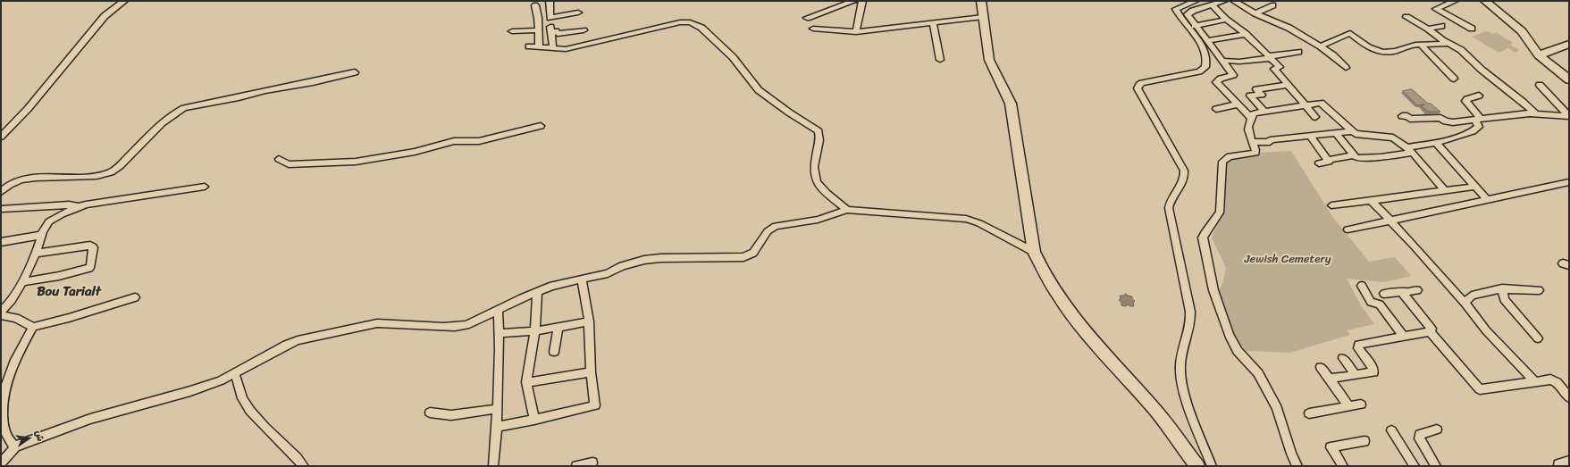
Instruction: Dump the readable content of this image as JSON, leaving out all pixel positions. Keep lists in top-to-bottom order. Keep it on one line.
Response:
{"districts":["Bou Tarialt"],"parks":["Jewish Cemetery"],"north":"right"}
